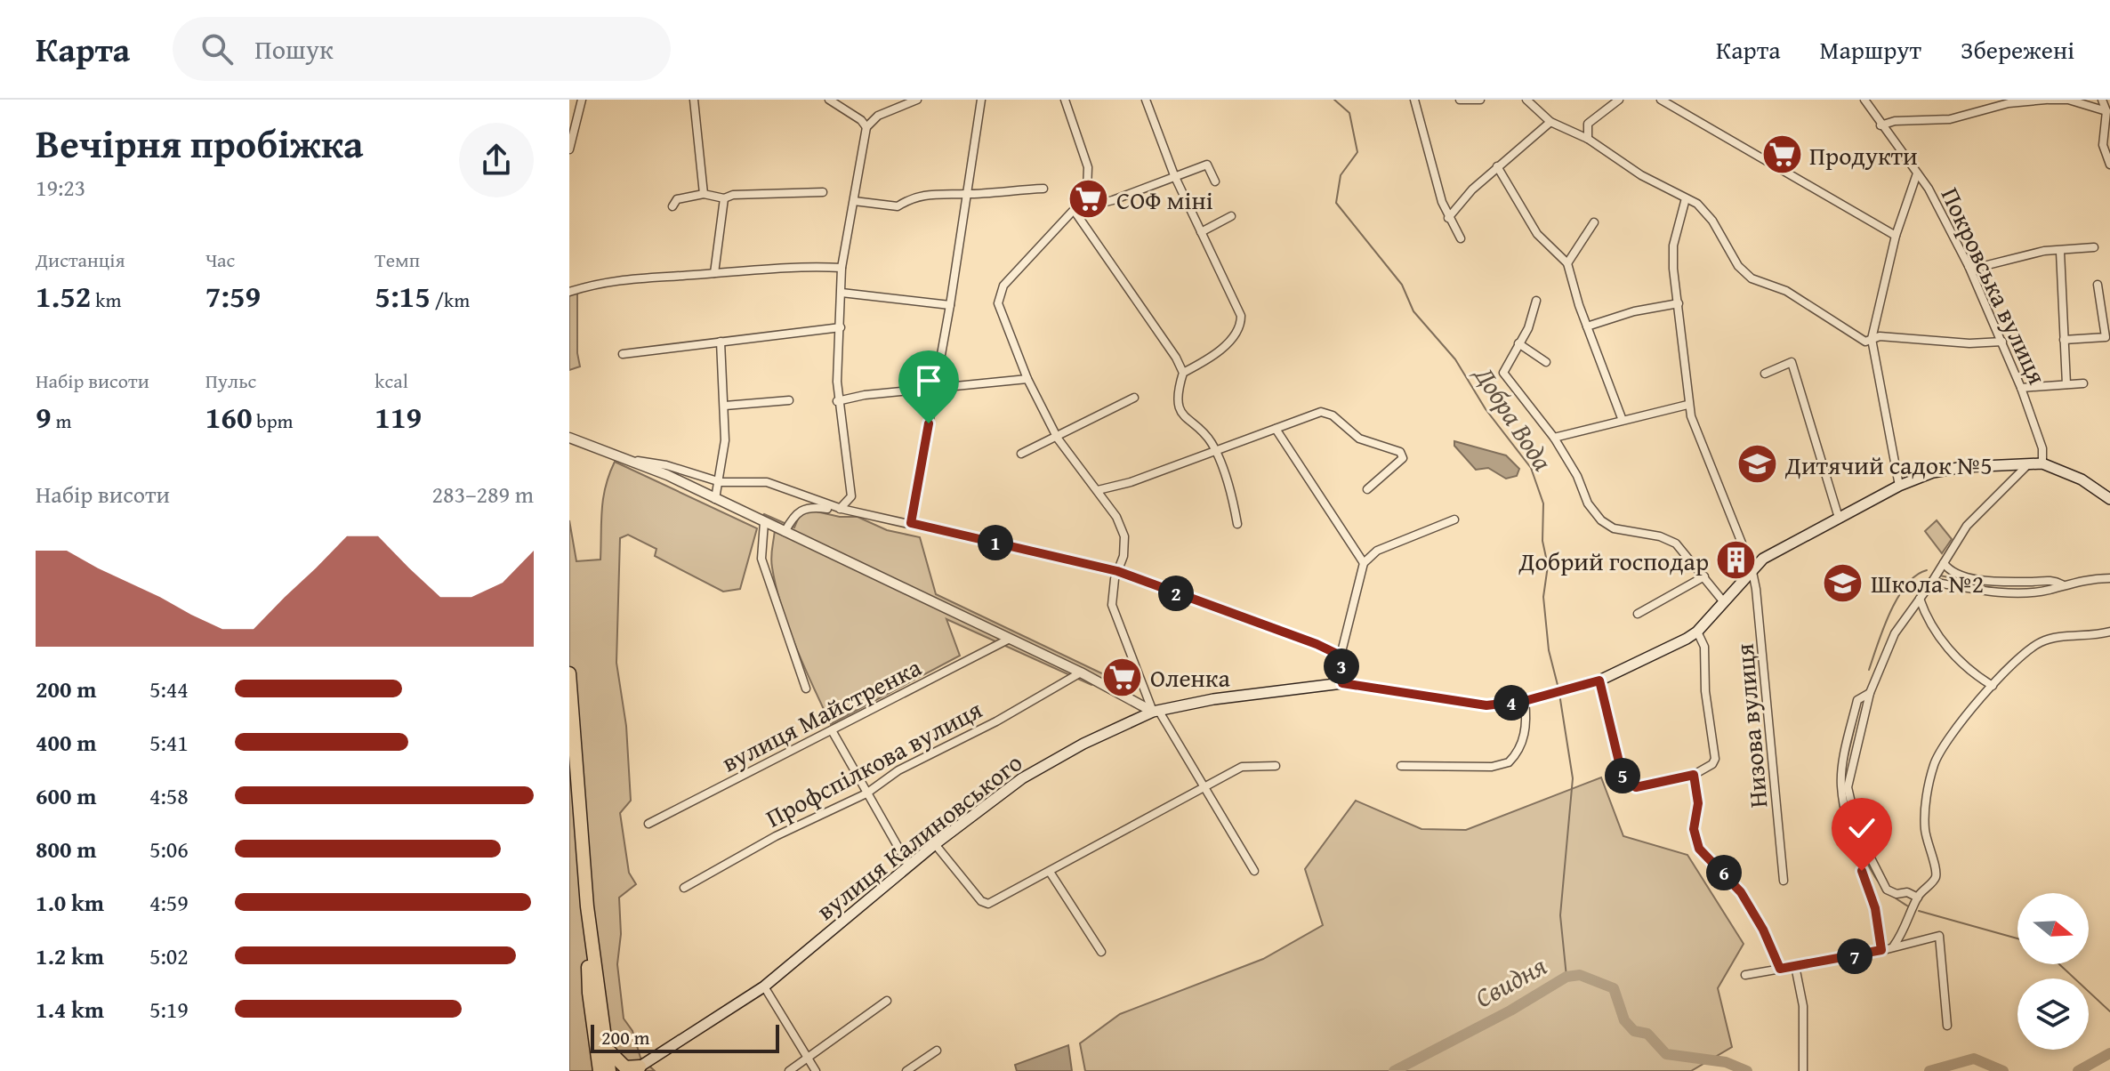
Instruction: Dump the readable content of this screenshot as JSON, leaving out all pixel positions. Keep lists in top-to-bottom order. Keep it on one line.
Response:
{"streets":{"main road":["вулиця Калиновського"],"street":["Покровська вулиця","вулиця Майстренка","Низова вулиця","Профспілкова вулиця"]},"water":["Добра Вода","Свидня"],"places":{"supermarket":["Продукти","СОФ міні","Оленка"],"school or university":["Дитячий садок №5","Школа №2"],"building":["Добрий господар"]},"scale_bar":"200 m","north":"right","page":{"header":"Карта","search":"Пошук","nav":["Карта","Маршрут","Збережені"],"heading":["Вечірня пробіжка","19:23"],"stats":[["Дистанція","1.52 km"],["Час","7:59"],["Темп","5:15 /km"],["Набір висоти","9 m"],["Пульс","160 bpm"],["kcal","119"]],"chart":["Набір висоти","283–289 m"],"pins":["1","2","3","4","5","6","7"],"list":[{"name":"200 m","note":"5:44"},{"name":"400 m","note":"5:41"},{"name":"600 m","note":"4:58"},{"name":"800 m","note":"5:06"},{"name":"1.0 km","note":"4:59"},{"name":"1.2 km","note":"5:02"},{"name":"1.4 km","note":"5:19"}],"scale":"200 m"}}
